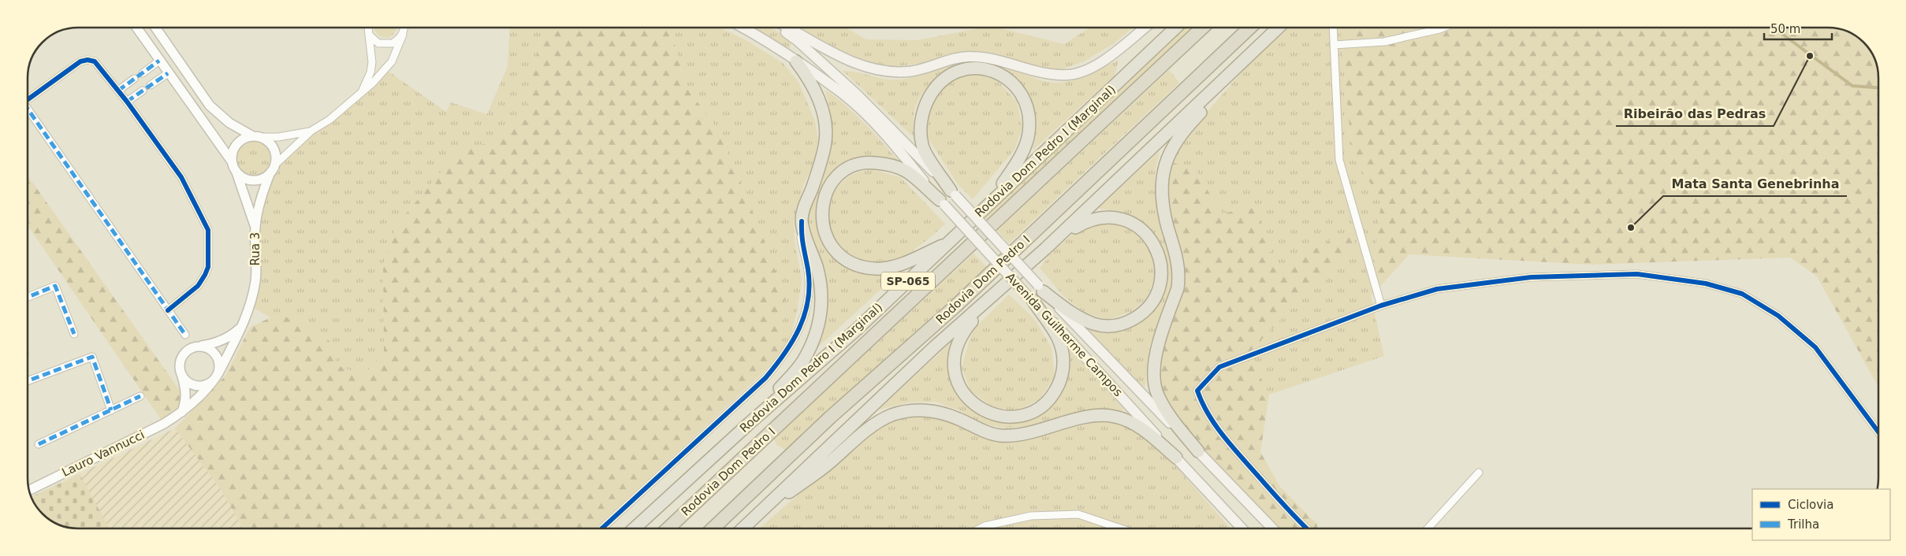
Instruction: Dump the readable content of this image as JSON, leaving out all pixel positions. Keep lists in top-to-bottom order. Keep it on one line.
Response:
{"streets":{"highway":["Rodovia Dom Pedro I (Marginal)","Rodovia Dom Pedro I","SP-065"],"main road":["Avenida Guilherme Campos"],"street":["Rua 3","Lauro Vannucci"]},"crossings":[["Rua 3","Lauro Vannucci"]],"places":["Ribeirão das Pedras","Mata Santa Genebrinha"],"legend":["Ciclovia","Trilha"],"scale_bar":"50 m"}
